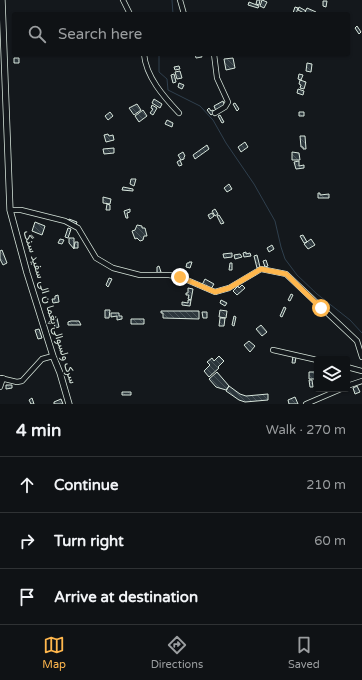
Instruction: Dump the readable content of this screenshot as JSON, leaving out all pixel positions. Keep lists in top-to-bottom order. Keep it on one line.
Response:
{"streets":{"main road":["سرک ولسوالی پغما ن الی سفید سنگ"]},"page":{"search":"Search here","heading":["4 min","Walk · 270 m"],"list":[["Continue","210 m"],["Turn right","60 m"],"Arrive at destination"],"nav":["Map","Directions","Saved"]}}
